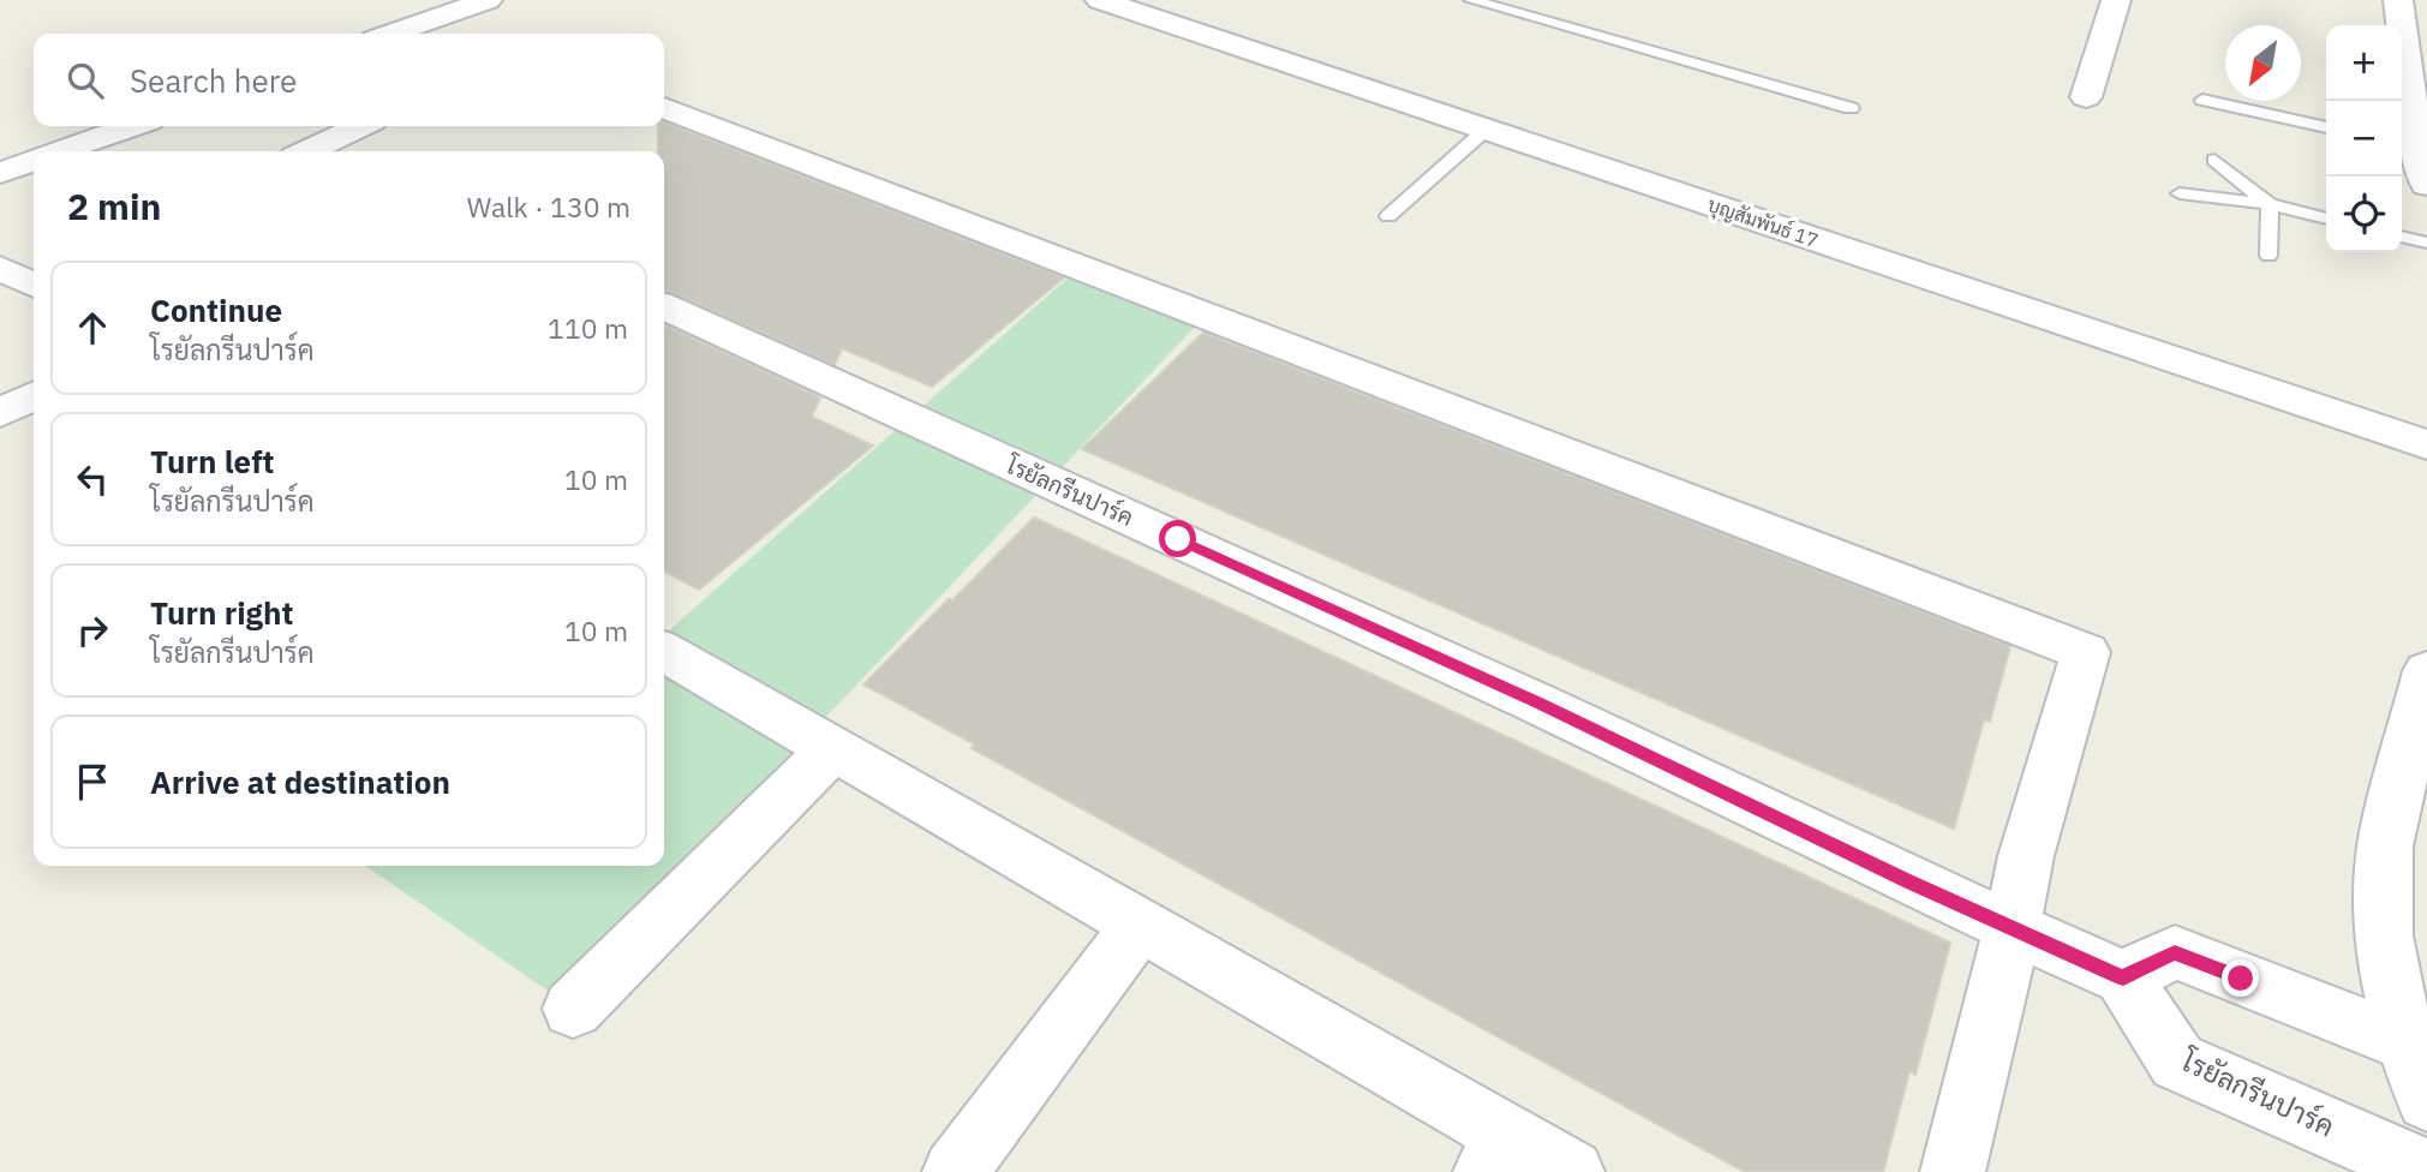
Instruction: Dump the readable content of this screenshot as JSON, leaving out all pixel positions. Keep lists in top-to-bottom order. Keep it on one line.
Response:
{"streets":{"street":["บุญสัมพันธ์ 17","โรยัลกรีนปาร์ค"]},"north":"bottom left","page":{"map_buttons":["+","−"],"search":"Search here","heading":["2 min","Walk · 130 m"],"list":[["Continue","โรยัลกรีนปาร์ค","110 m"],["Turn left","โรยัลกรีนปาร์ค","10 m"],["Turn right","โรยัลกรีนปาร์ค","10 m"],"Arrive at destination"]}}
